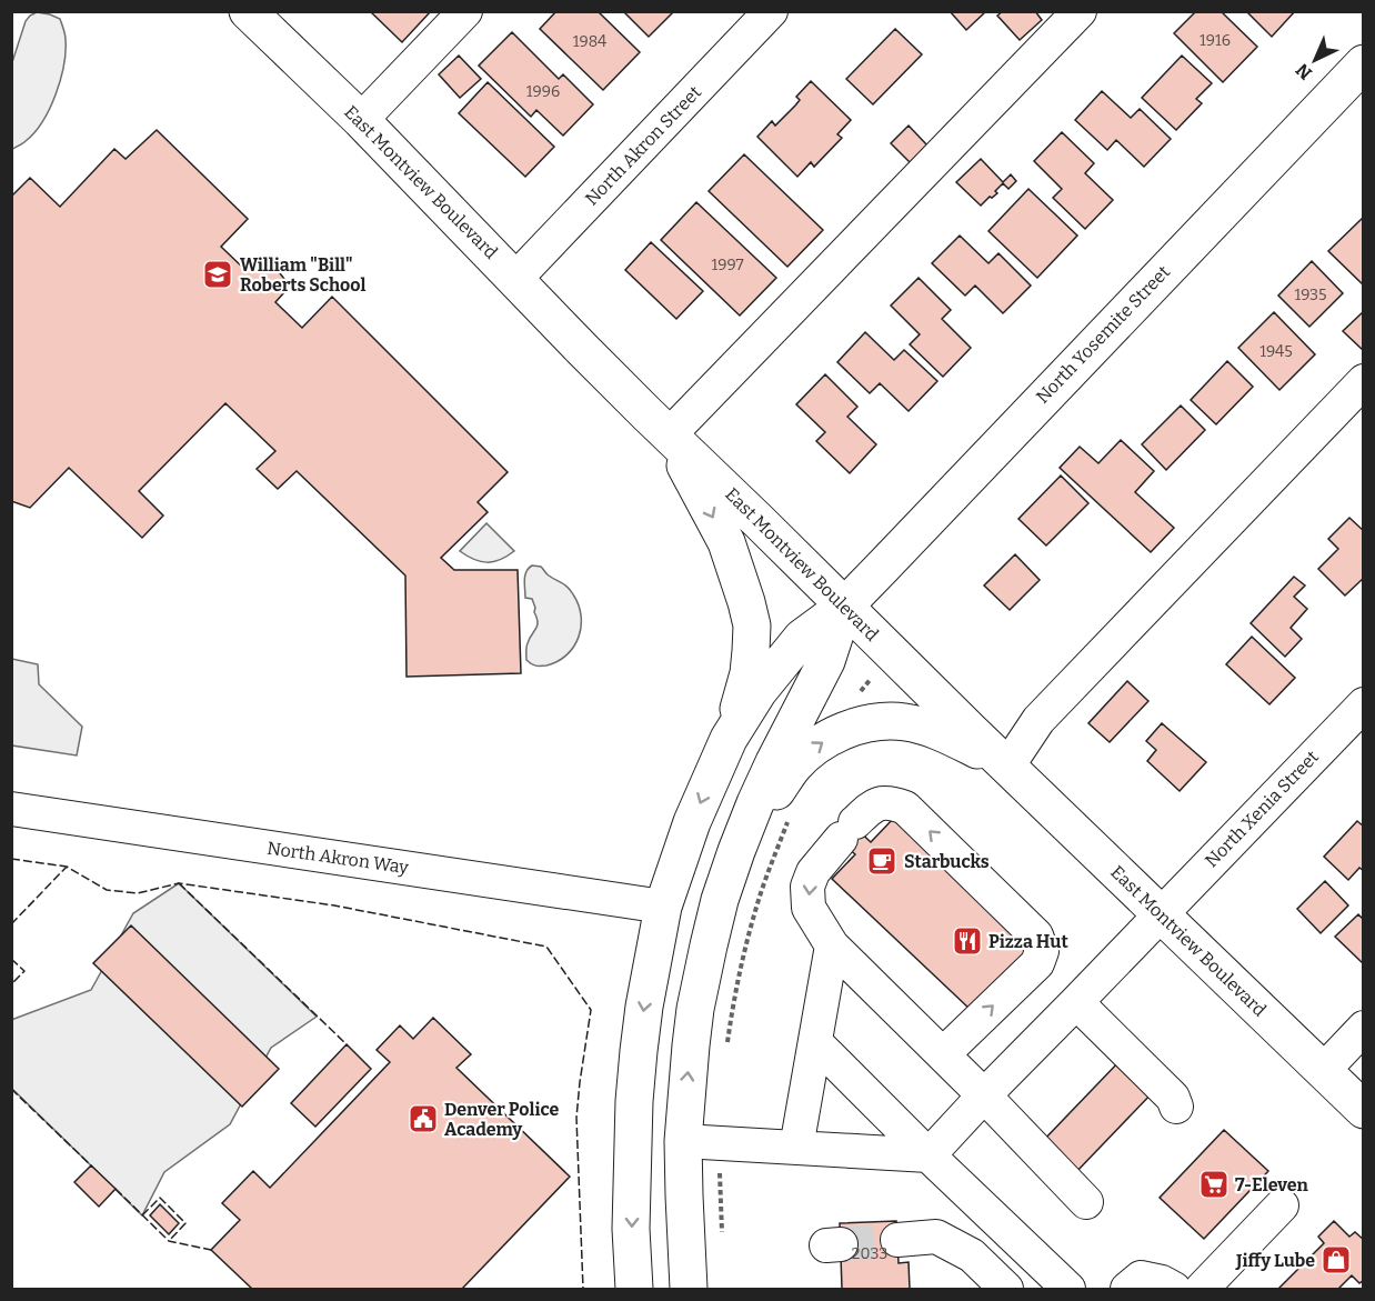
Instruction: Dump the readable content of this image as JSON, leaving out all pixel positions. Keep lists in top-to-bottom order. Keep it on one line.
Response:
{"streets":{"main road":["East Montview Boulevard","North Yosemite Street"],"street":["North Akron Street","North Xenia Street","North Akron Way"]},"crossings":[["North Akron Street","East Montview Boulevard"],["East Montview Boulevard","North Yosemite Street"],["East Montview Boulevard","North Xenia Street"]],"places":{"school or university":["William \"Bill\" Roberts School"],"cafe":["Starbucks"],"restaurant":["Pizza Hut"],"public building":["Denver Police Academy"],"supermarket":["7-Eleven"],"shop":["Jiffy Lube"]},"house_numbers":["1916","1984","1996","1997","1935","1945","2033"],"north":"bottom left"}
